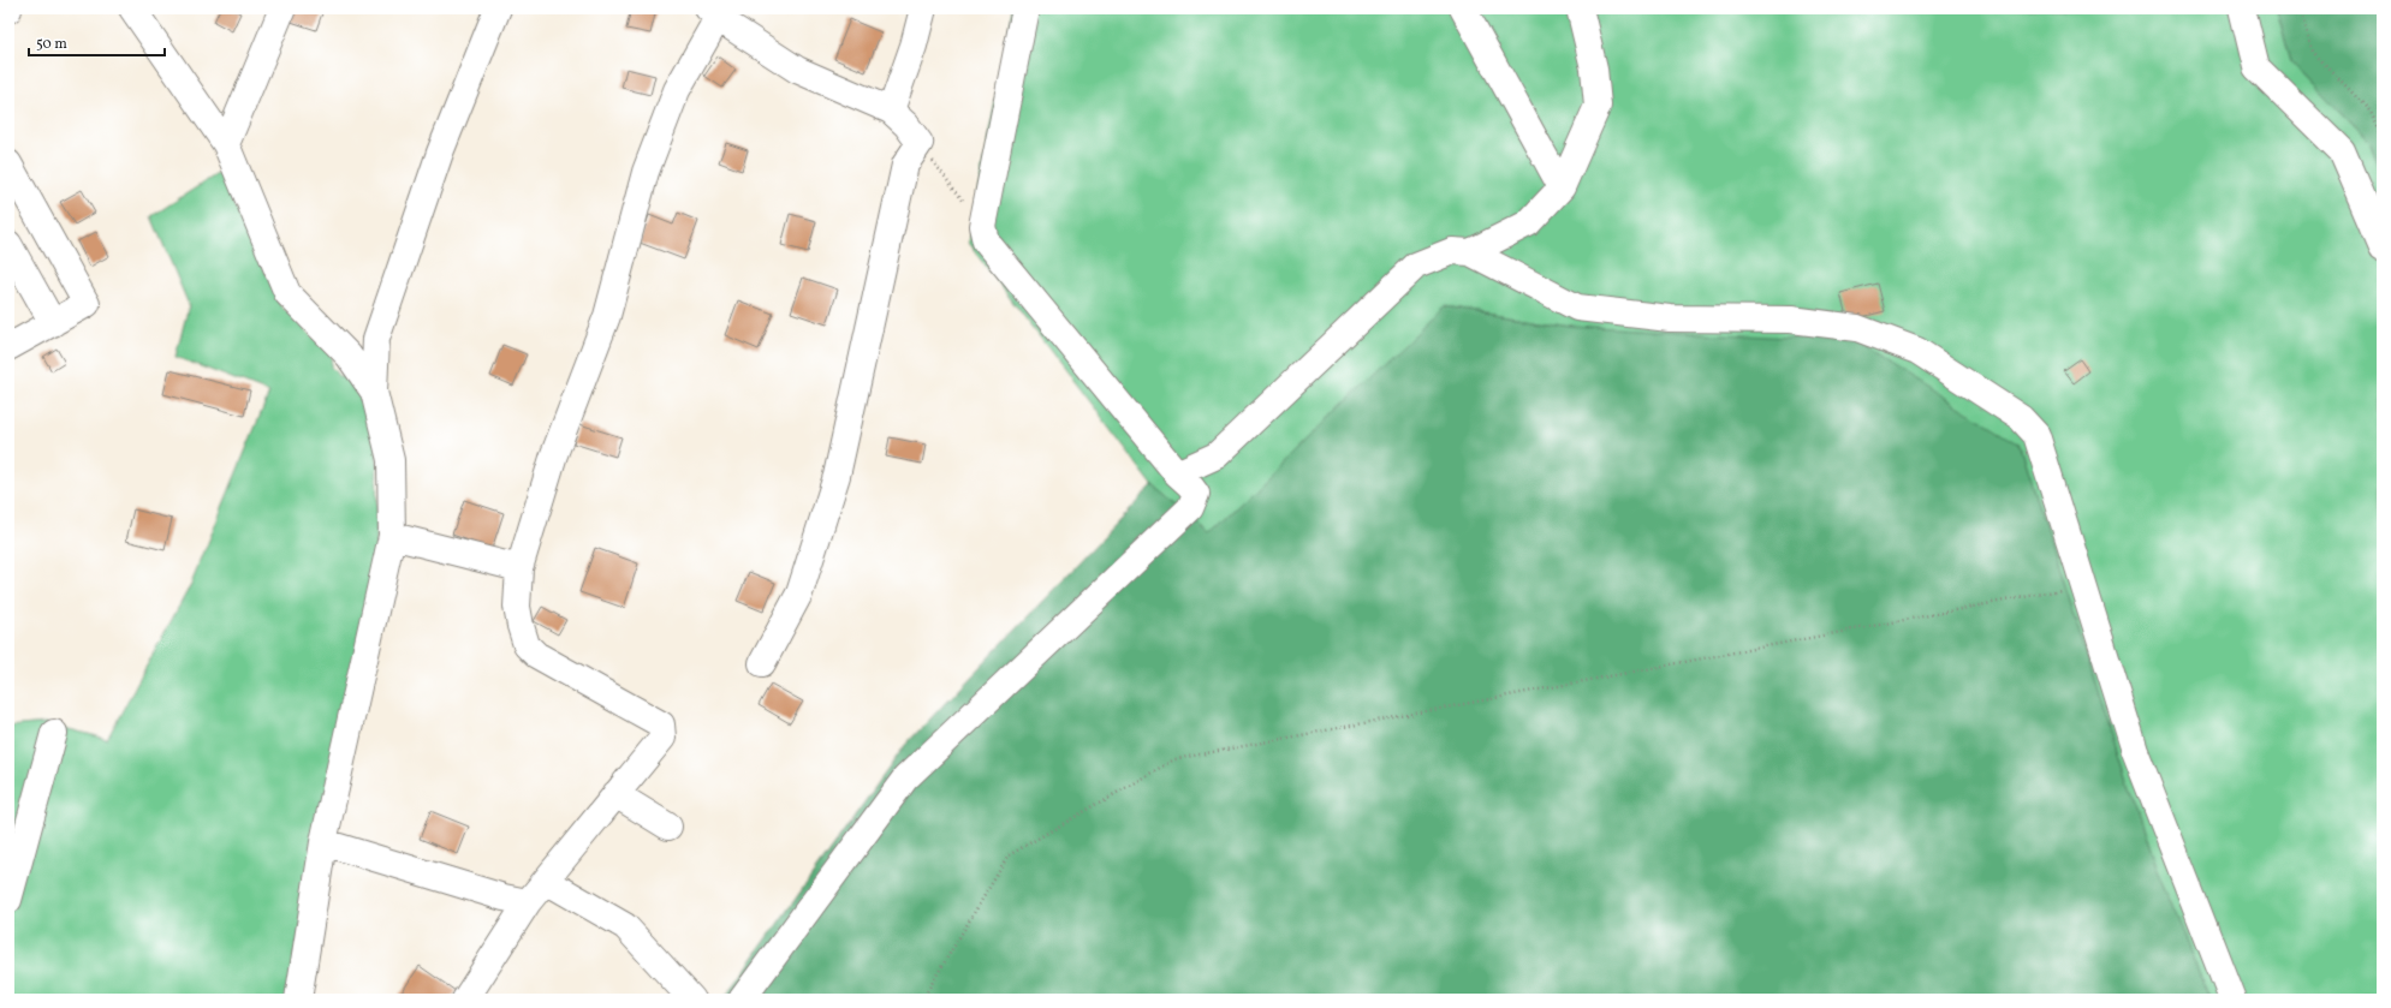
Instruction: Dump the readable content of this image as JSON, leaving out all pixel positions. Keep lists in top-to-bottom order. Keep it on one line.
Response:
{"scale_bar":"50 m"}
